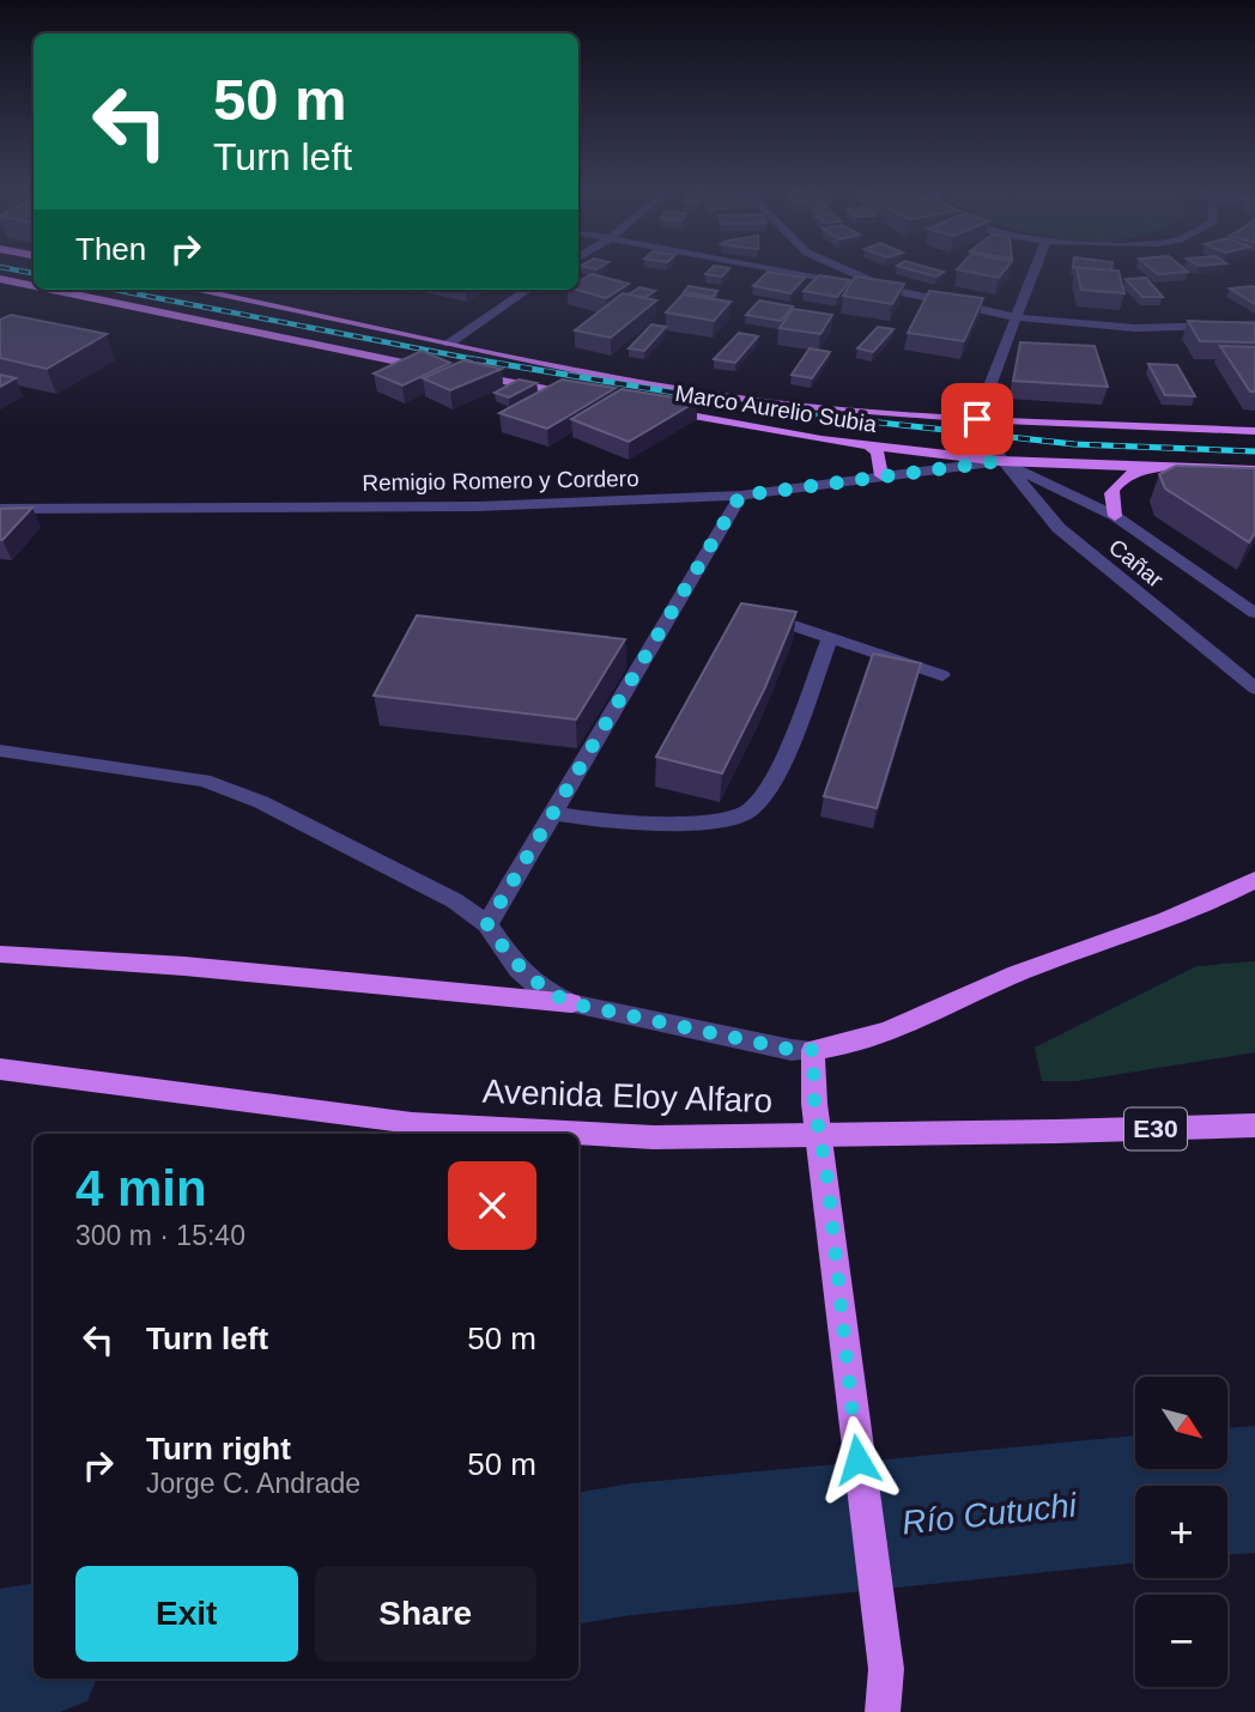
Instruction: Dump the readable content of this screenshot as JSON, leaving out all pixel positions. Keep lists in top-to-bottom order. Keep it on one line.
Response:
{"streets":{"main road":["Marco Aurelio Subia","Avenida Eloy Alfaro","E30"],"street":["Remigio Romero y Cordero","Cañar"]},"crossings":[["Marco Aurelio Subia","Remigio Romero y Cordero"],["Marco Aurelio Subia","Cañar"],["Remigio Romero y Cordero","Cañar"]],"water":["Río Cutuchi"],"north":"bottom right","page":{"turn":["50 m","Turn left"],"then":"Then","heading":["4 min","300 m · 15:40"],"list":[{"name":"Turn left","value":"50 m"},{"name":"Turn right","note":"Jorge C. Andrade","value":"50 m"}],"map_buttons":["+","−"],"buttons":["Exit","Share"]}}
